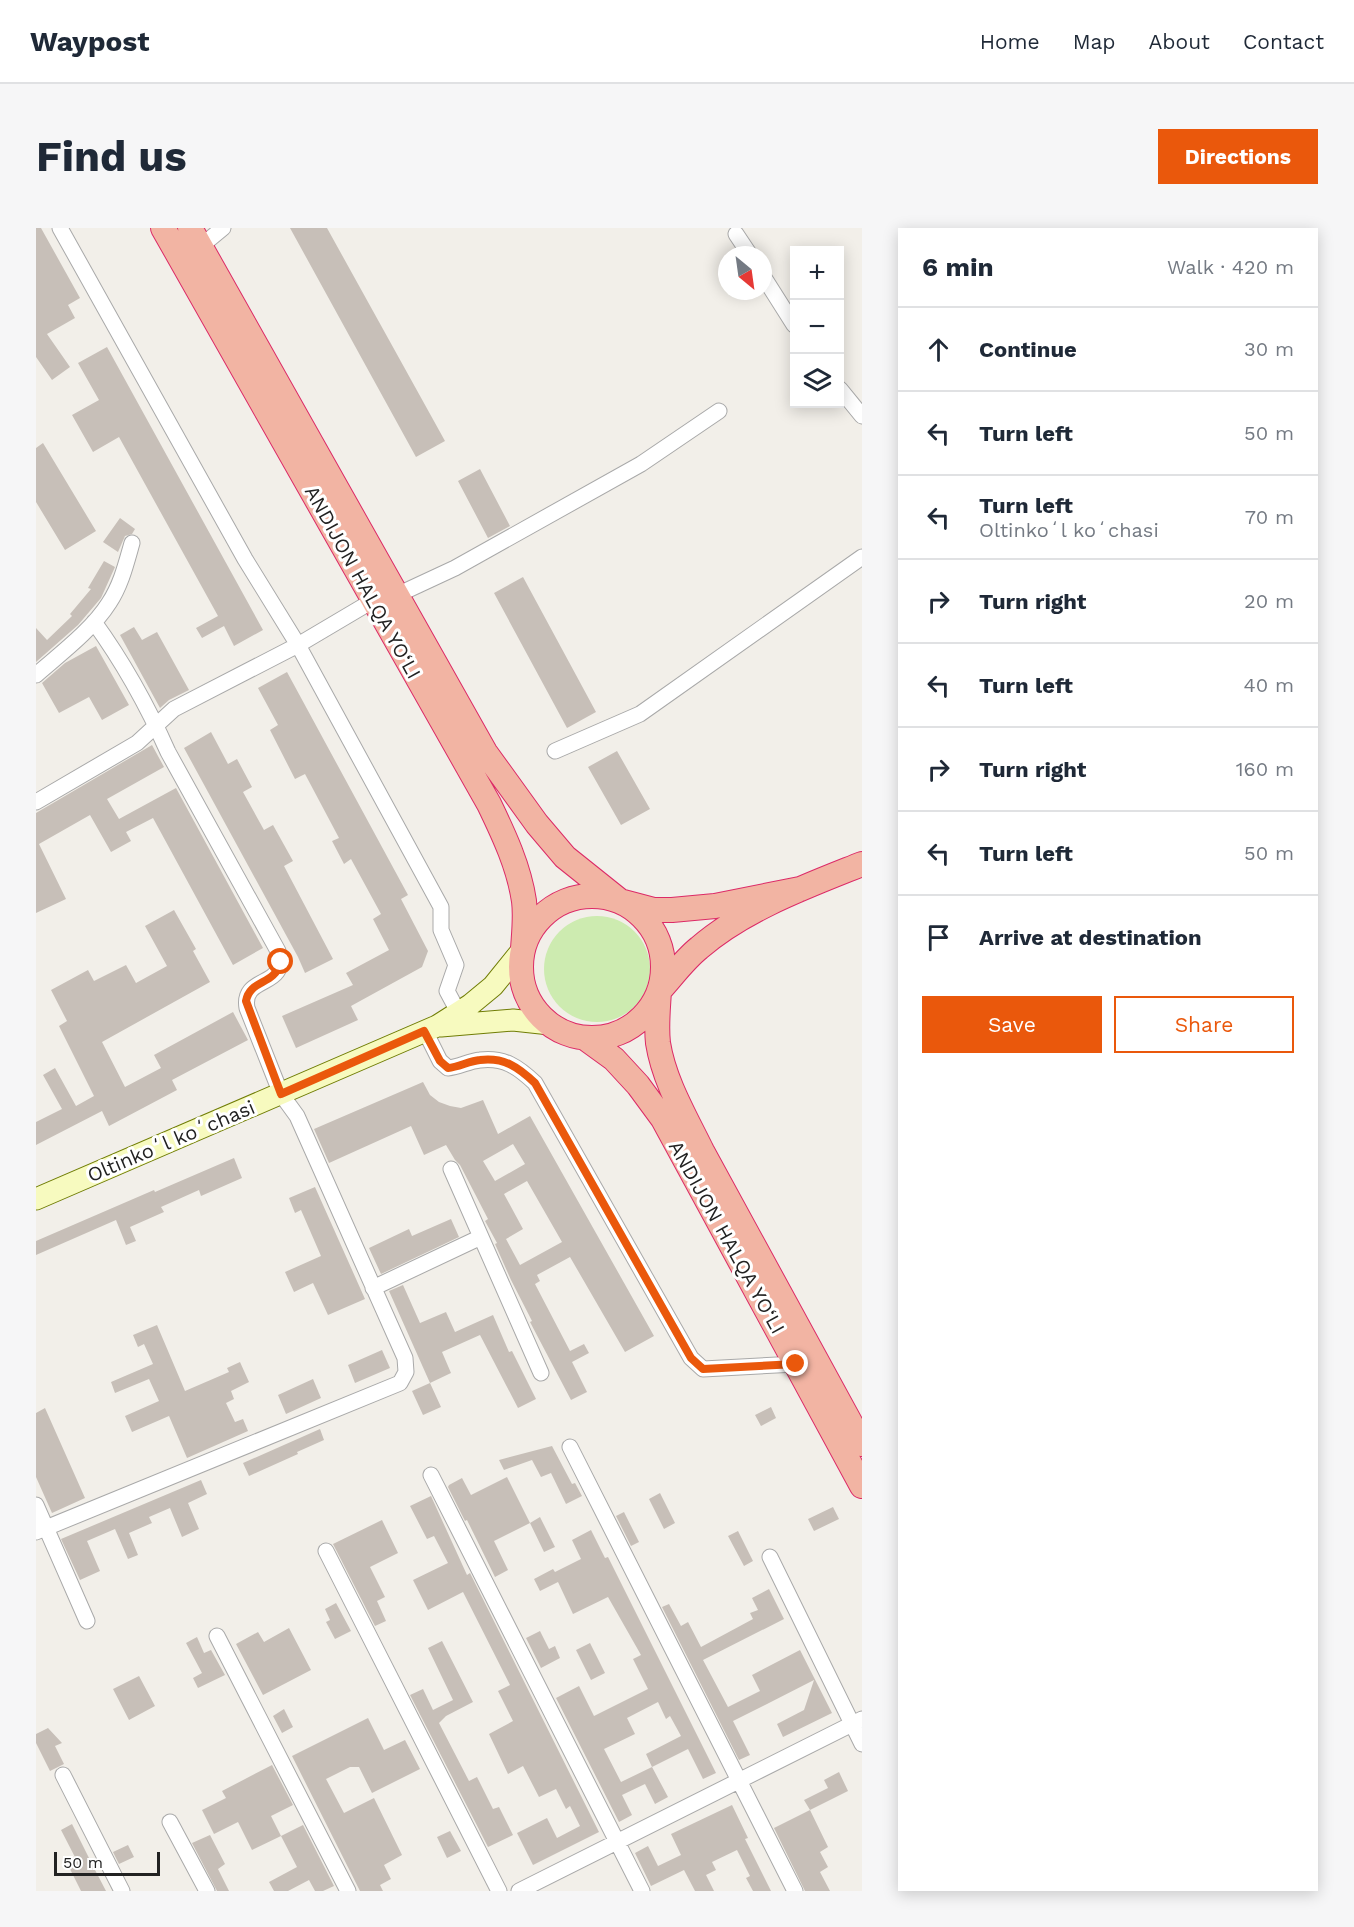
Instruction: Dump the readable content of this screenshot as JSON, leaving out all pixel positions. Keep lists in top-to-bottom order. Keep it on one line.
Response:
{"streets":{"highway":["ANDIJON HALQA YO‘LI"],"main road":["Oltinkoʻl koʻchasi"]},"crossings":[["ANDIJON HALQA YO‘LI","Oltinkoʻl koʻchasi"]],"scale_bar":"50 m","north":"bottom right","page":{"header":"Waypost","nav":["Home","Map","About","Contact"],"buttons":["Directions",["Save","Share"]],"title":"Find us","heading":["6 min","Walk · 420 m"],"map_buttons":["+","−"],"list":[["Continue","30 m"],["Turn left","50 m"],["Turn left","Oltinkoʻl koʻchasi","70 m"],["Turn right","20 m"],["Turn left","40 m"],["Turn right","160 m"],["Turn left","50 m"],"Arrive at destination"],"scale":"50 m"}}
